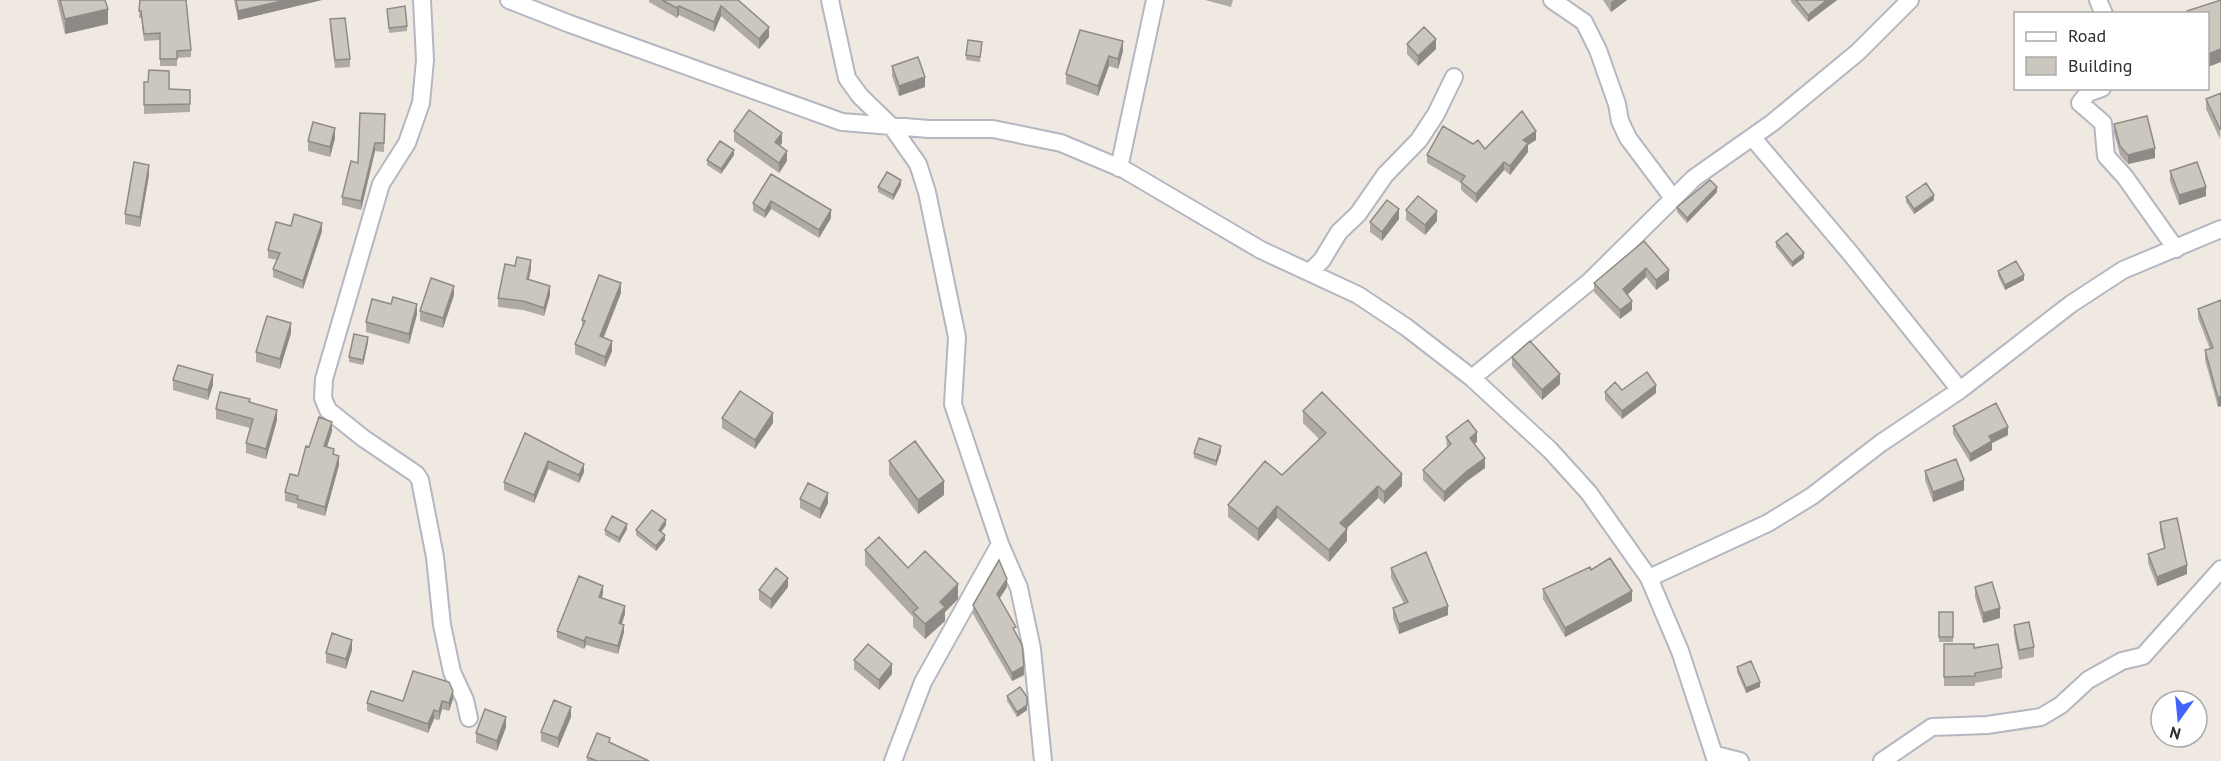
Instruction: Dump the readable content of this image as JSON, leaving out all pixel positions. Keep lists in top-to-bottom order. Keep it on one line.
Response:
{"legend":["Road","Building"],"north":"bottom"}
